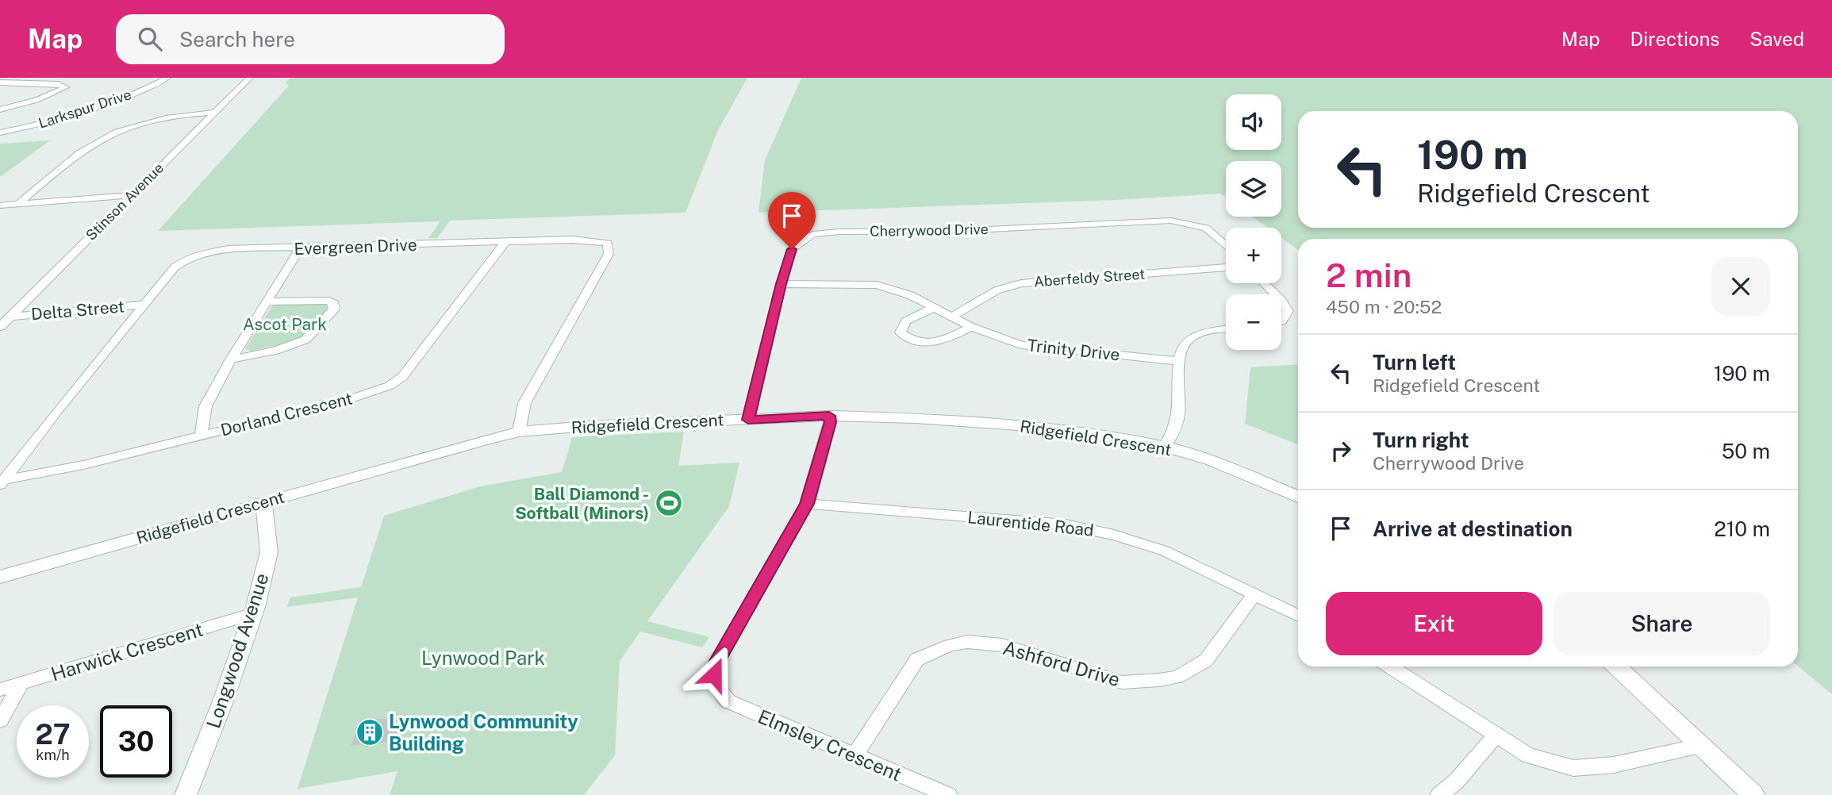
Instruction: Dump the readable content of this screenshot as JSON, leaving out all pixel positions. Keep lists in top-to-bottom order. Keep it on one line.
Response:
{"streets":{"street":["Larkspur Drive","Stinson Avenue","Cherrywood Drive","Evergreen Drive","Aberfeldy Street","Delta Street","Trinity Drive","Dorland Crescent","Ridgefield Crescent","Laurentide Road","Longwood Avenue","Harwick Crescent","Ashford Drive","Elmsley Crescent"]},"crossings":[["Stinson Avenue","Delta Street"],["Cherrywood Drive","Trinity Drive"],["Cherrywood Drive","Ridgefield Crescent"],["Evergreen Drive","Delta Street"],["Evergreen Drive","Dorland Crescent"],["Evergreen Drive","Ridgefield Crescent"],["Aberfeldy Street","Trinity Drive"],["Ridgefield Crescent","Longwood Avenue"],["Ridgefield Crescent","Elmsley Crescent"],["Laurentide Road","Ashford Drive"],["Laurentide Road","Elmsley Crescent"],["Longwood Avenue","Harwick Crescent"],["Ashford Drive","Elmsley Crescent"]],"parks":["Ascot Park","Lynwood Park"],"places":{"sports":["Ball Diamond - Softball (Minors)"],"building":["Lynwood Community Building"]},"page":{"header":"Map","search":"Search here","nav":["Map","Directions","Saved"],"map_buttons":["+","−"],"turn":["190 m","Ridgefield Crescent"],"heading":["2 min","450 m · 20:52"],"list":[{"name":"Turn left","note":"Ridgefield Crescent","value":"190 m"},{"name":"Turn right","note":"Cherrywood Drive","value":"50 m"},{"name":"Arrive at destination","value":"210 m"}],"buttons":["Exit","Share"],"speed":"27 km/h","limit":"30"}}
